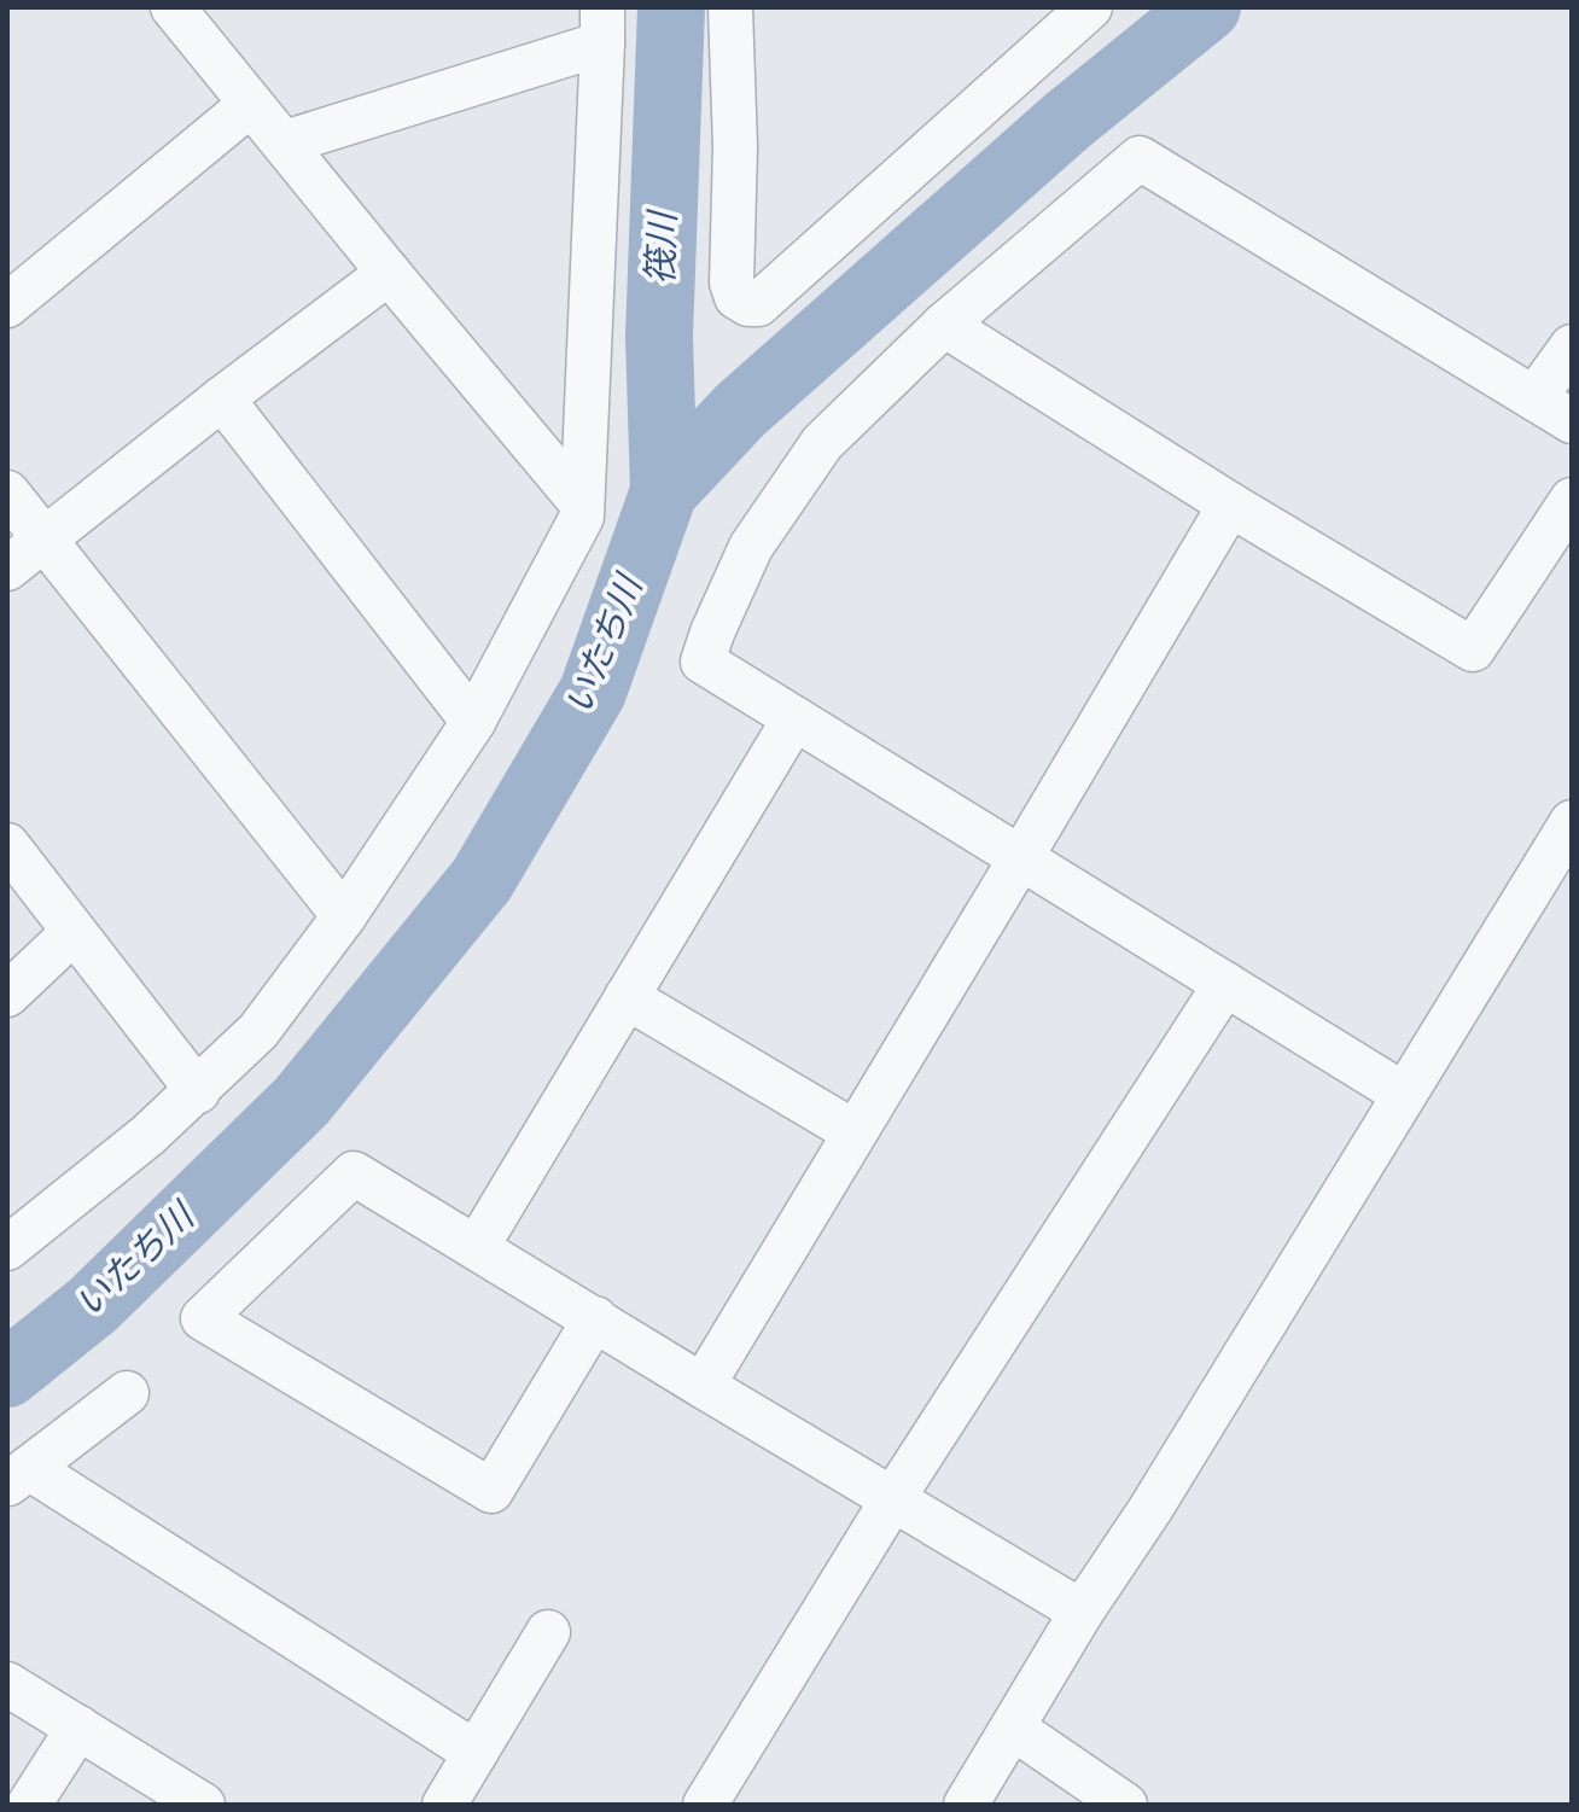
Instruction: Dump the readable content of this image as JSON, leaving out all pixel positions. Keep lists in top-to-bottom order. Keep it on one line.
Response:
{"water":["筏川","いたち川"]}
